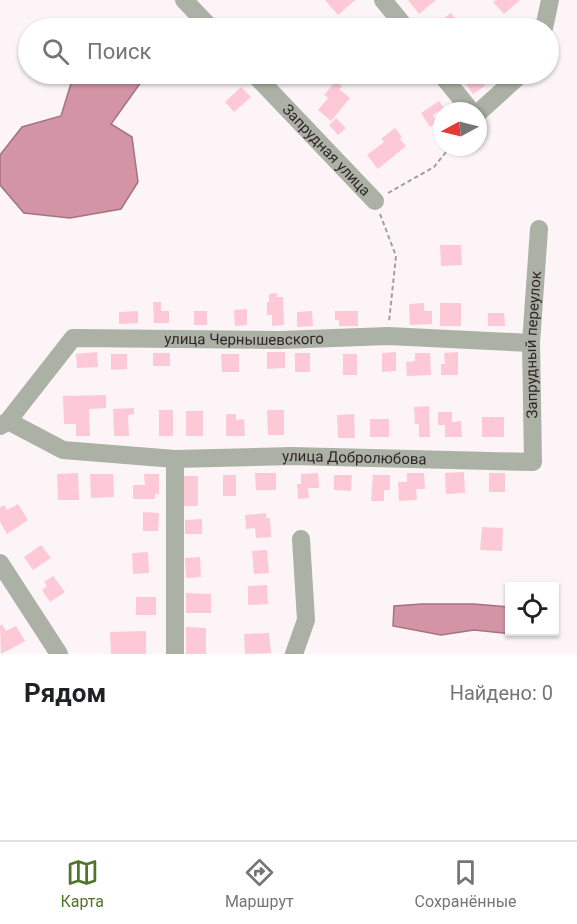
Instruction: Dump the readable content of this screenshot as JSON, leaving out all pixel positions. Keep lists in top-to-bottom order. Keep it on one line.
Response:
{"streets":{"street":["Запрудная улица","улица Чернышевского","Запрудный переулок","улица Добролюбова"]},"crossings":[["улица Чернышевского","Запрудный переулок"],["улица Чернышевского","улица Добролюбова"],["Запрудный переулок","улица Добролюбова"]],"north":"left","page":{"search":"Поиск","heading":["Рядом","Найдено: 0"],"nav":["Карта","Маршрут","Сохранённые"]}}
